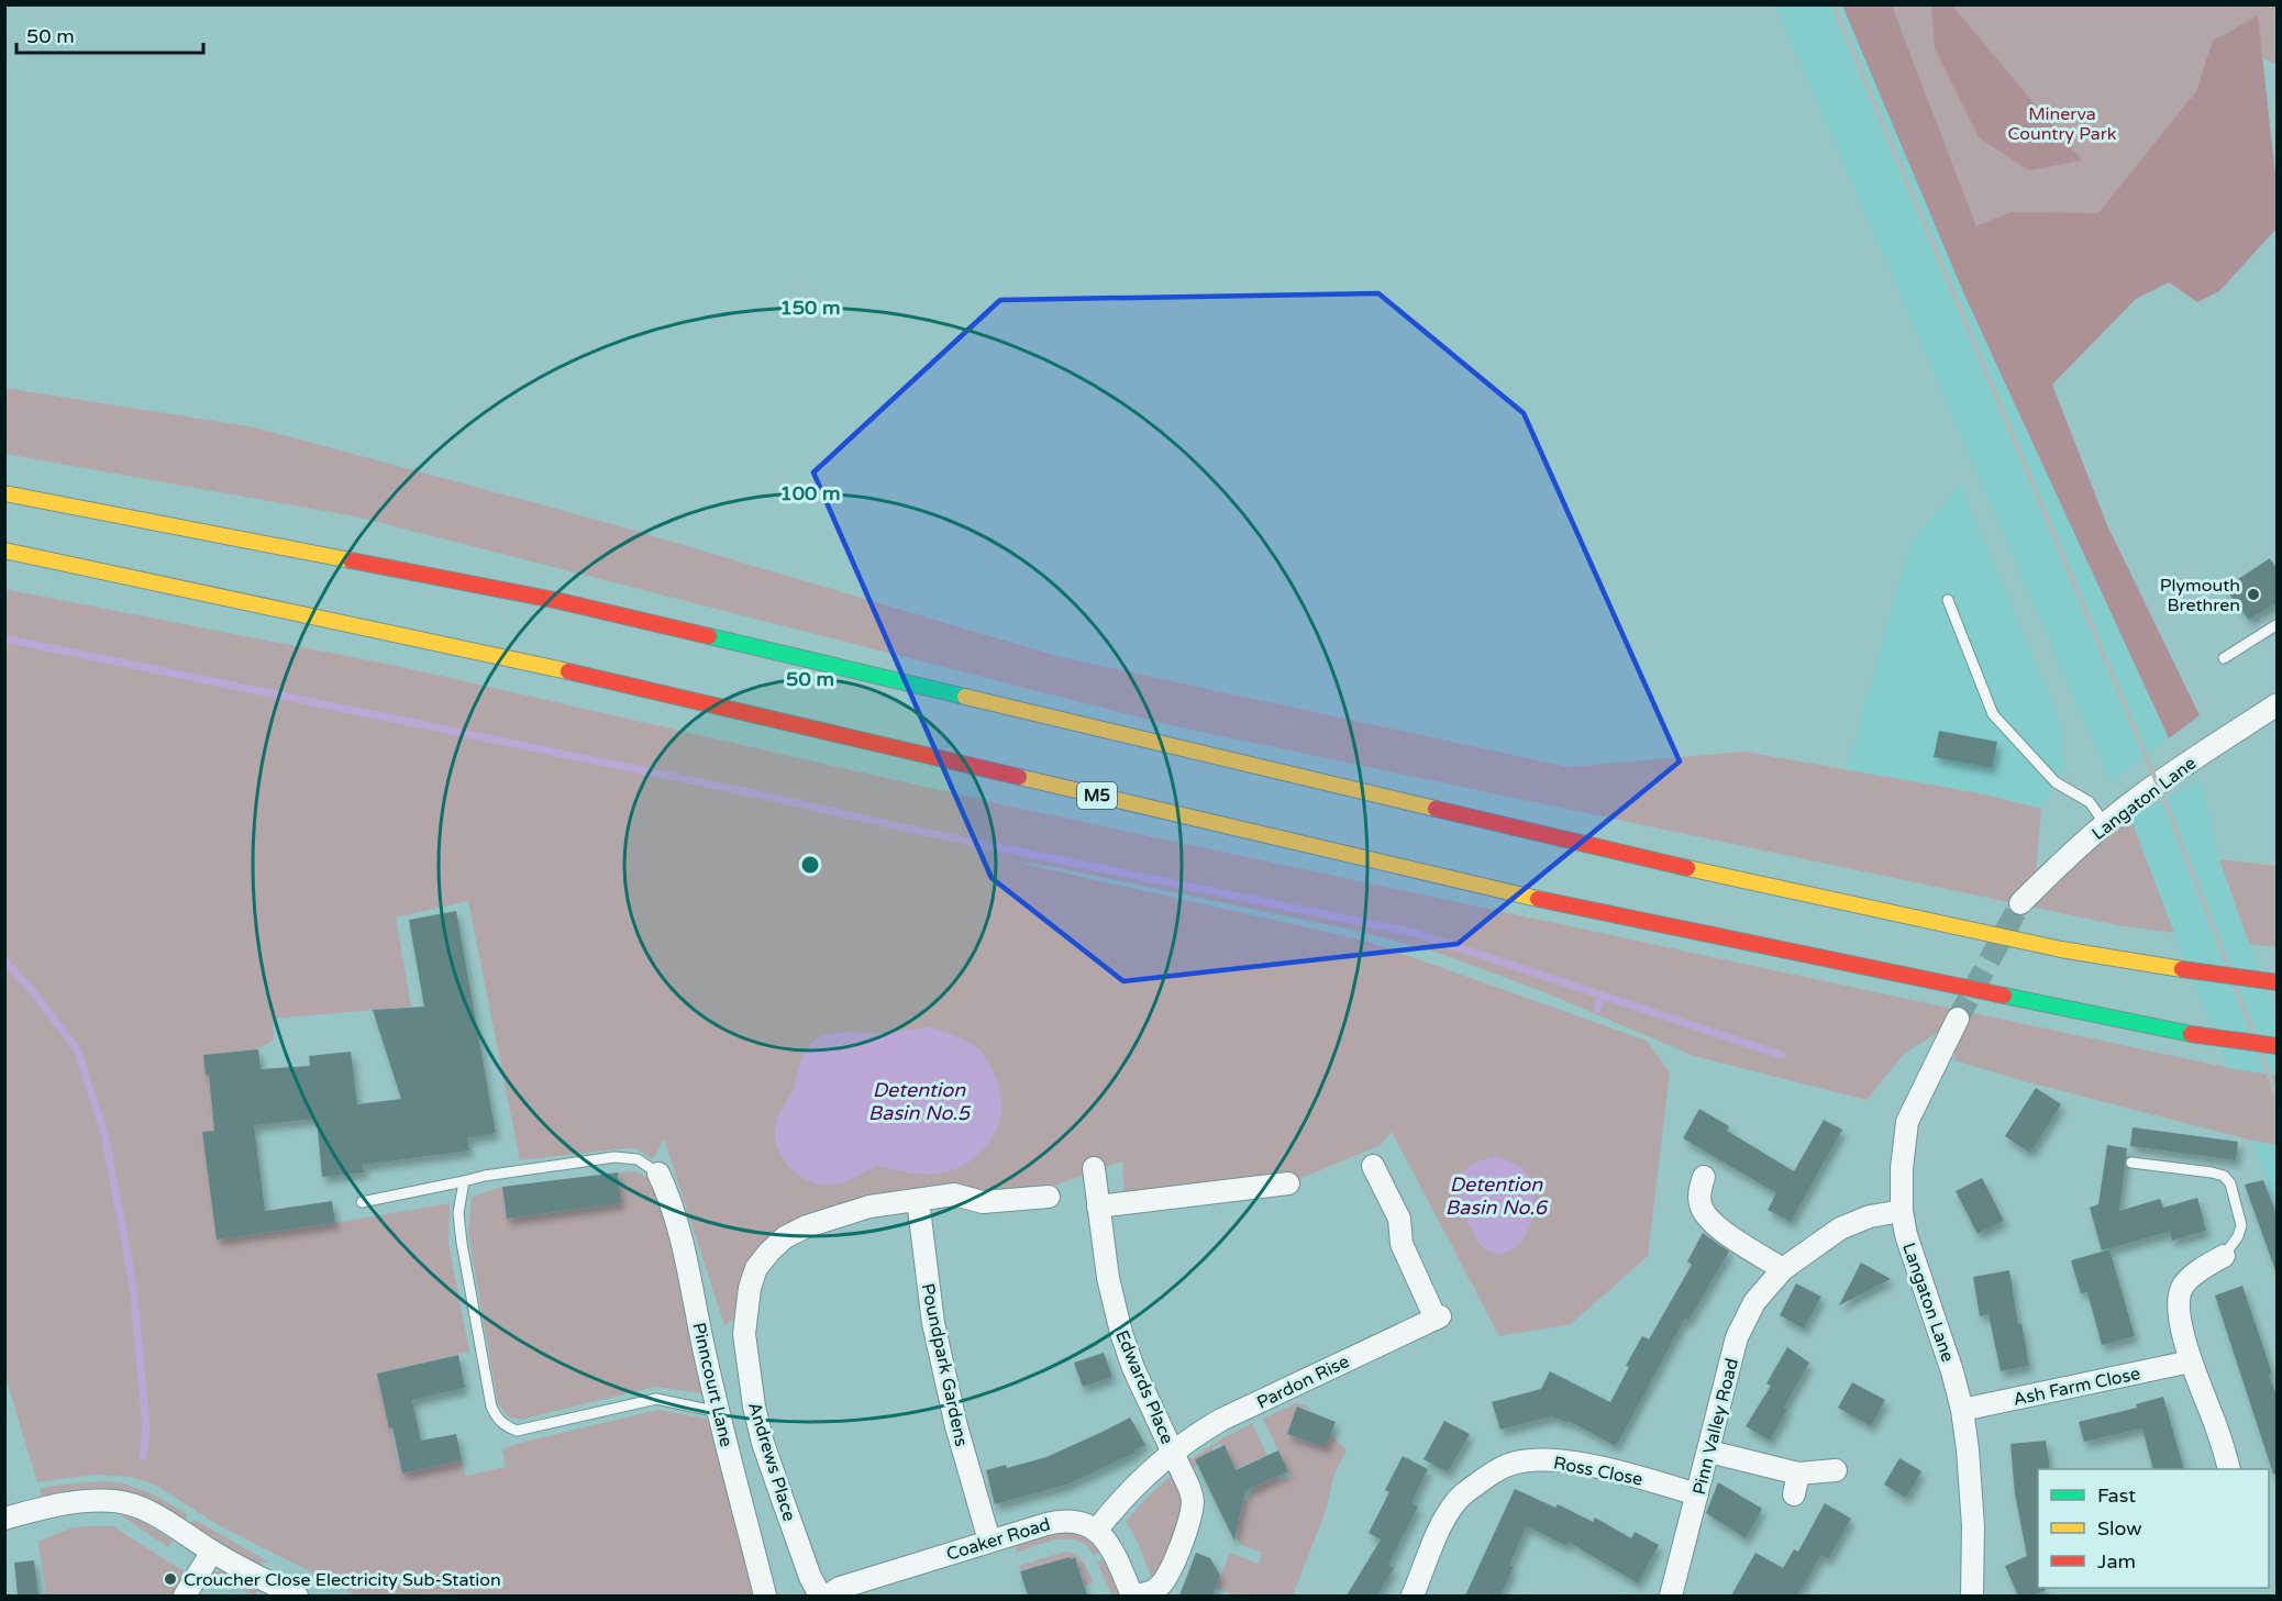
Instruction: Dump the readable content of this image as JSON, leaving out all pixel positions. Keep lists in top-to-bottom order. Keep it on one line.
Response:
{"streets":{"highway":["M5"],"street":["Langaton Lane","Poundpark Gardens","Pardon Rise","Pinncourt Lane","Ash Farm Close","Edwards Place","Pinn Valley Road","Andrews Place","Ross Close","Coaker Road"]},"crossings":[["Langaton Lane","Ash Farm Close"],["Langaton Lane","Pinn Valley Road"],["Poundpark Gardens","Andrews Place"],["Poundpark Gardens","Coaker Road"],["Pardon Rise","Edwards Place"],["Pardon Rise","Coaker Road"],["Pinn Valley Road","Ross Close"]],"water":["Detention Basin No.5","Detention Basin No.6"],"parks":["Minerva Country Park"],"places":["Plymouth Brethren","Croucher Close Electricity Sub-Station"],"legend":["Fast","Slow","Jam"],"scale_bar":"50 m","rings":["150 m","100 m","50 m"]}
